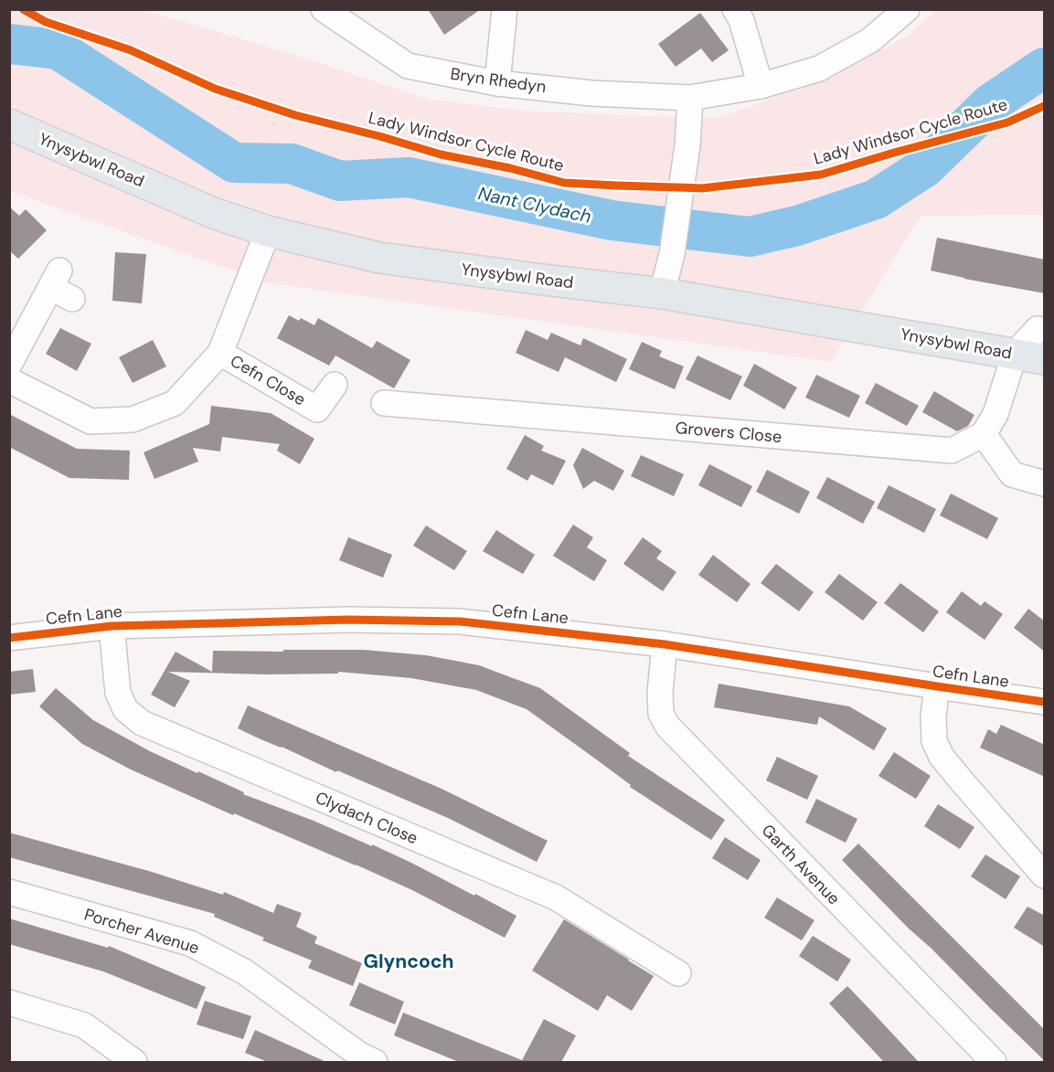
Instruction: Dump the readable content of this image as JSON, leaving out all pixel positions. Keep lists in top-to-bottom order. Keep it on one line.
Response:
{"streets":{"main road":["Ynysybwl Road"],"street":["Bryn Rhedyn","Cefn Close","Grovers Close","Cefn Lane","Clydach Close","Garth Avenue","Porcher Avenue"],"cycle path":["Lady Windsor Cycle Route"]},"crossings":[["Ynysybwl Road","Cefn Close"],["Cefn Lane","Clydach Close"],["Cefn Lane","Garth Avenue"]],"districts":["Glyncoch"],"water":["Nant Clydach"]}
